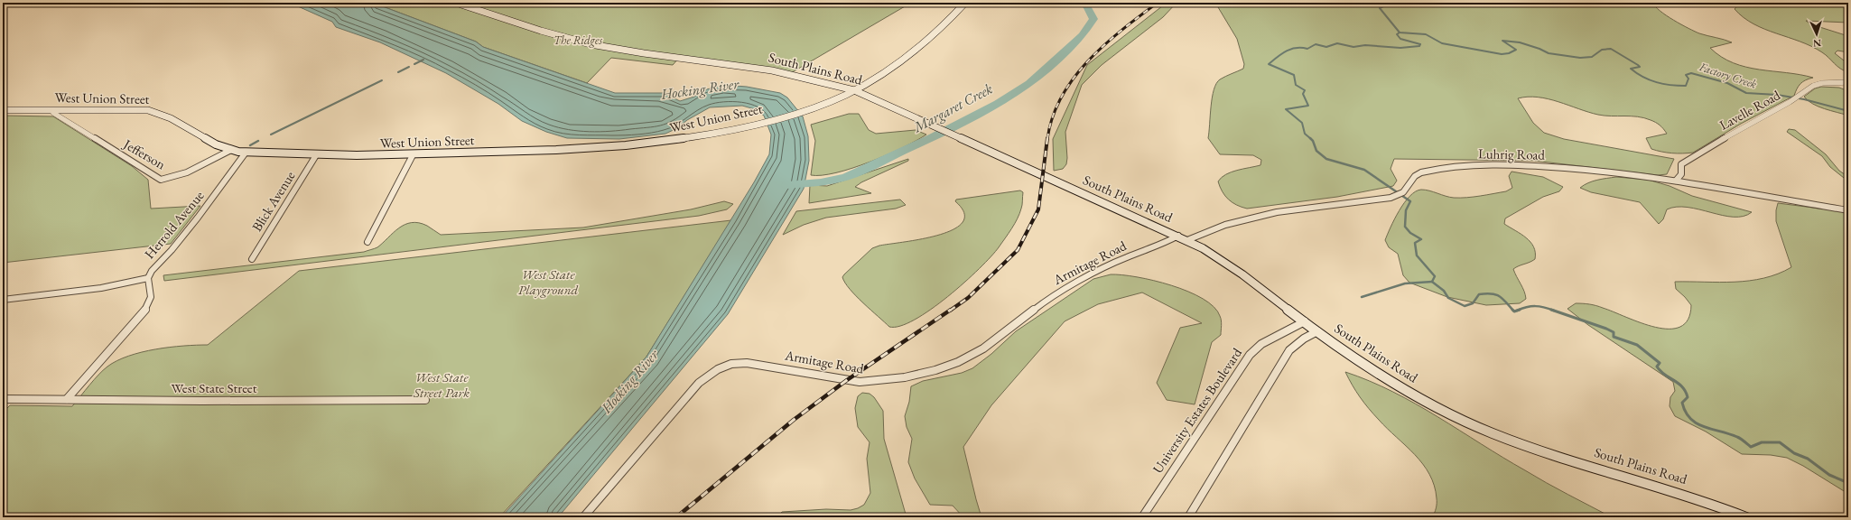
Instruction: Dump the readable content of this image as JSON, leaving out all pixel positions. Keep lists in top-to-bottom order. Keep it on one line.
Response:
{"streets":{"main road":["South Plains Road","West Union Street"],"street":["Lavelle Road","Jefferson","Luhrig Road","Blick Avenue","Herrold Avenue","Armitage Road","West State Street","University Estates Boulevard"]},"crossings":[["South Plains Road","West Union Street"],["South Plains Road","Luhrig Road"],["South Plains Road","Armitage Road"],["South Plains Road","University Estates Boulevard"],["West Union Street","Jefferson"],["West Union Street","Blick Avenue"],["West Union Street","Herrold Avenue"],["Lavelle Road","Luhrig Road"],["Herrold Avenue","West State Street"]],"water":["Factory Creek","Hocking River","Margaret Creek"],"parks":["The Ridges","West State Playground","West State Street Park"],"north":"bottom"}
